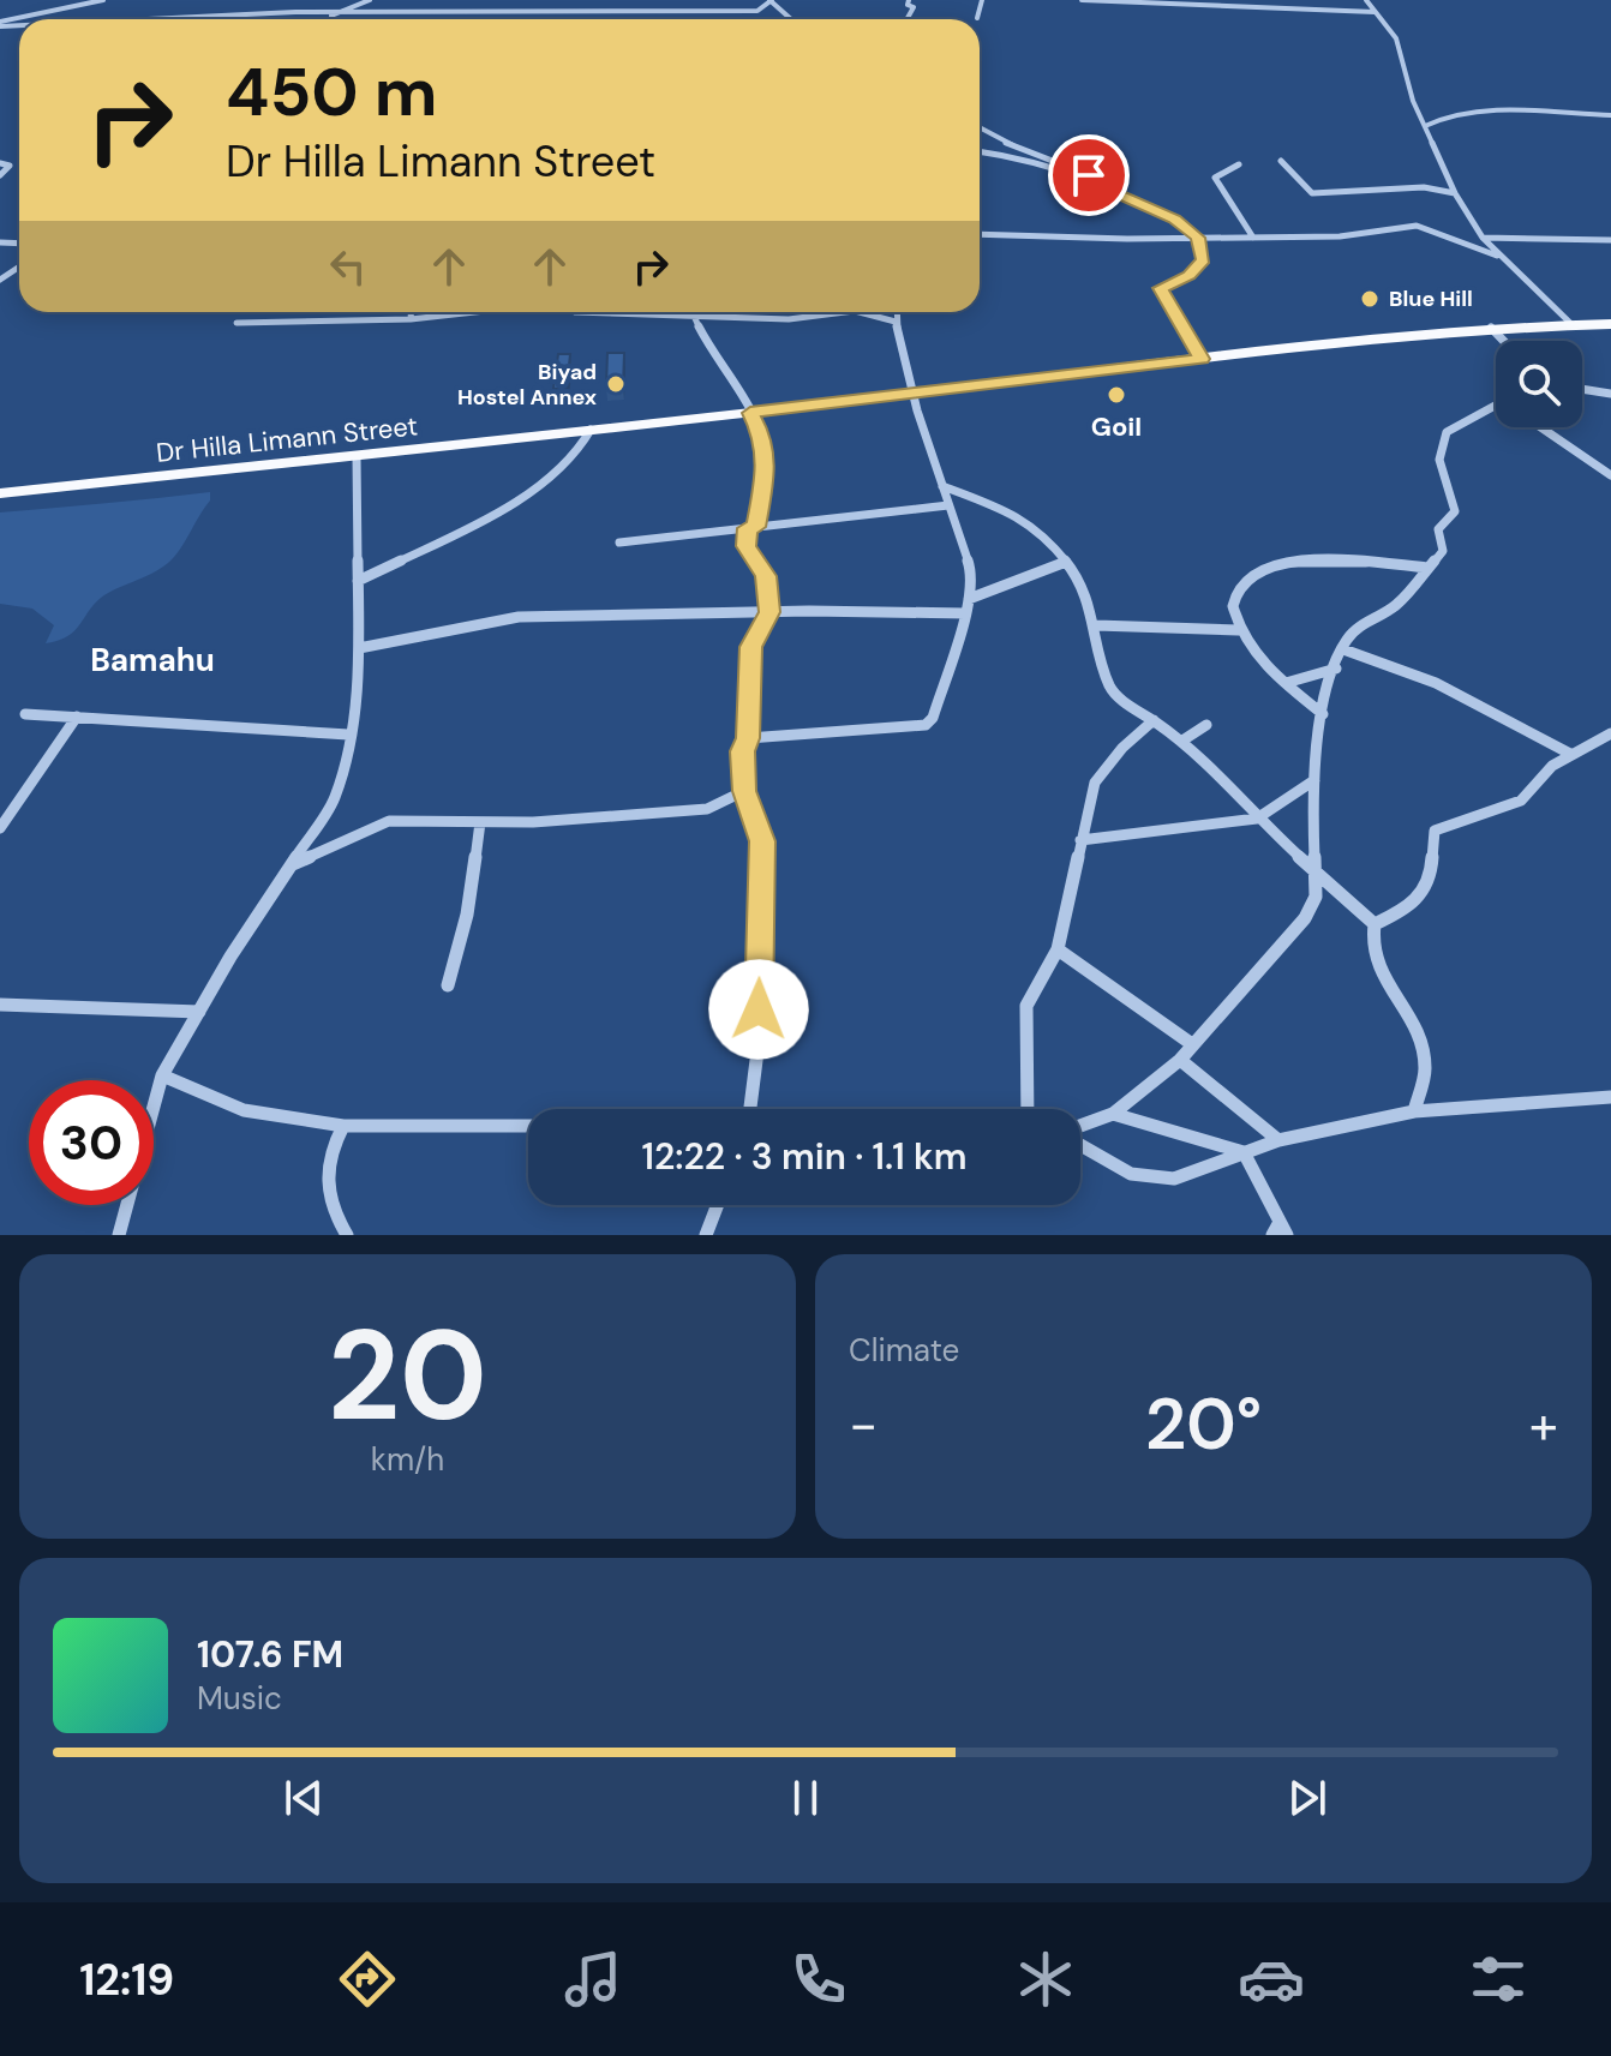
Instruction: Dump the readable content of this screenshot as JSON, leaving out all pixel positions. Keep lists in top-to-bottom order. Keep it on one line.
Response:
{"streets":{"highway":["Dr Hilla Limann Street"]},"districts":["Bamahu"],"places":["Blue Hill","Biyad Hostel Annex","Goil"],"page":{"turn":["450 m","Dr Hilla Limann Street"],"limit":"30","trip":"12:22 · 3 min · 1.1 km","tile":[["20","km/h"],"Climate"],"heat":["−","20°","+"],"song":["107.6 FM","Music"],"tabs":"12:19"}}
